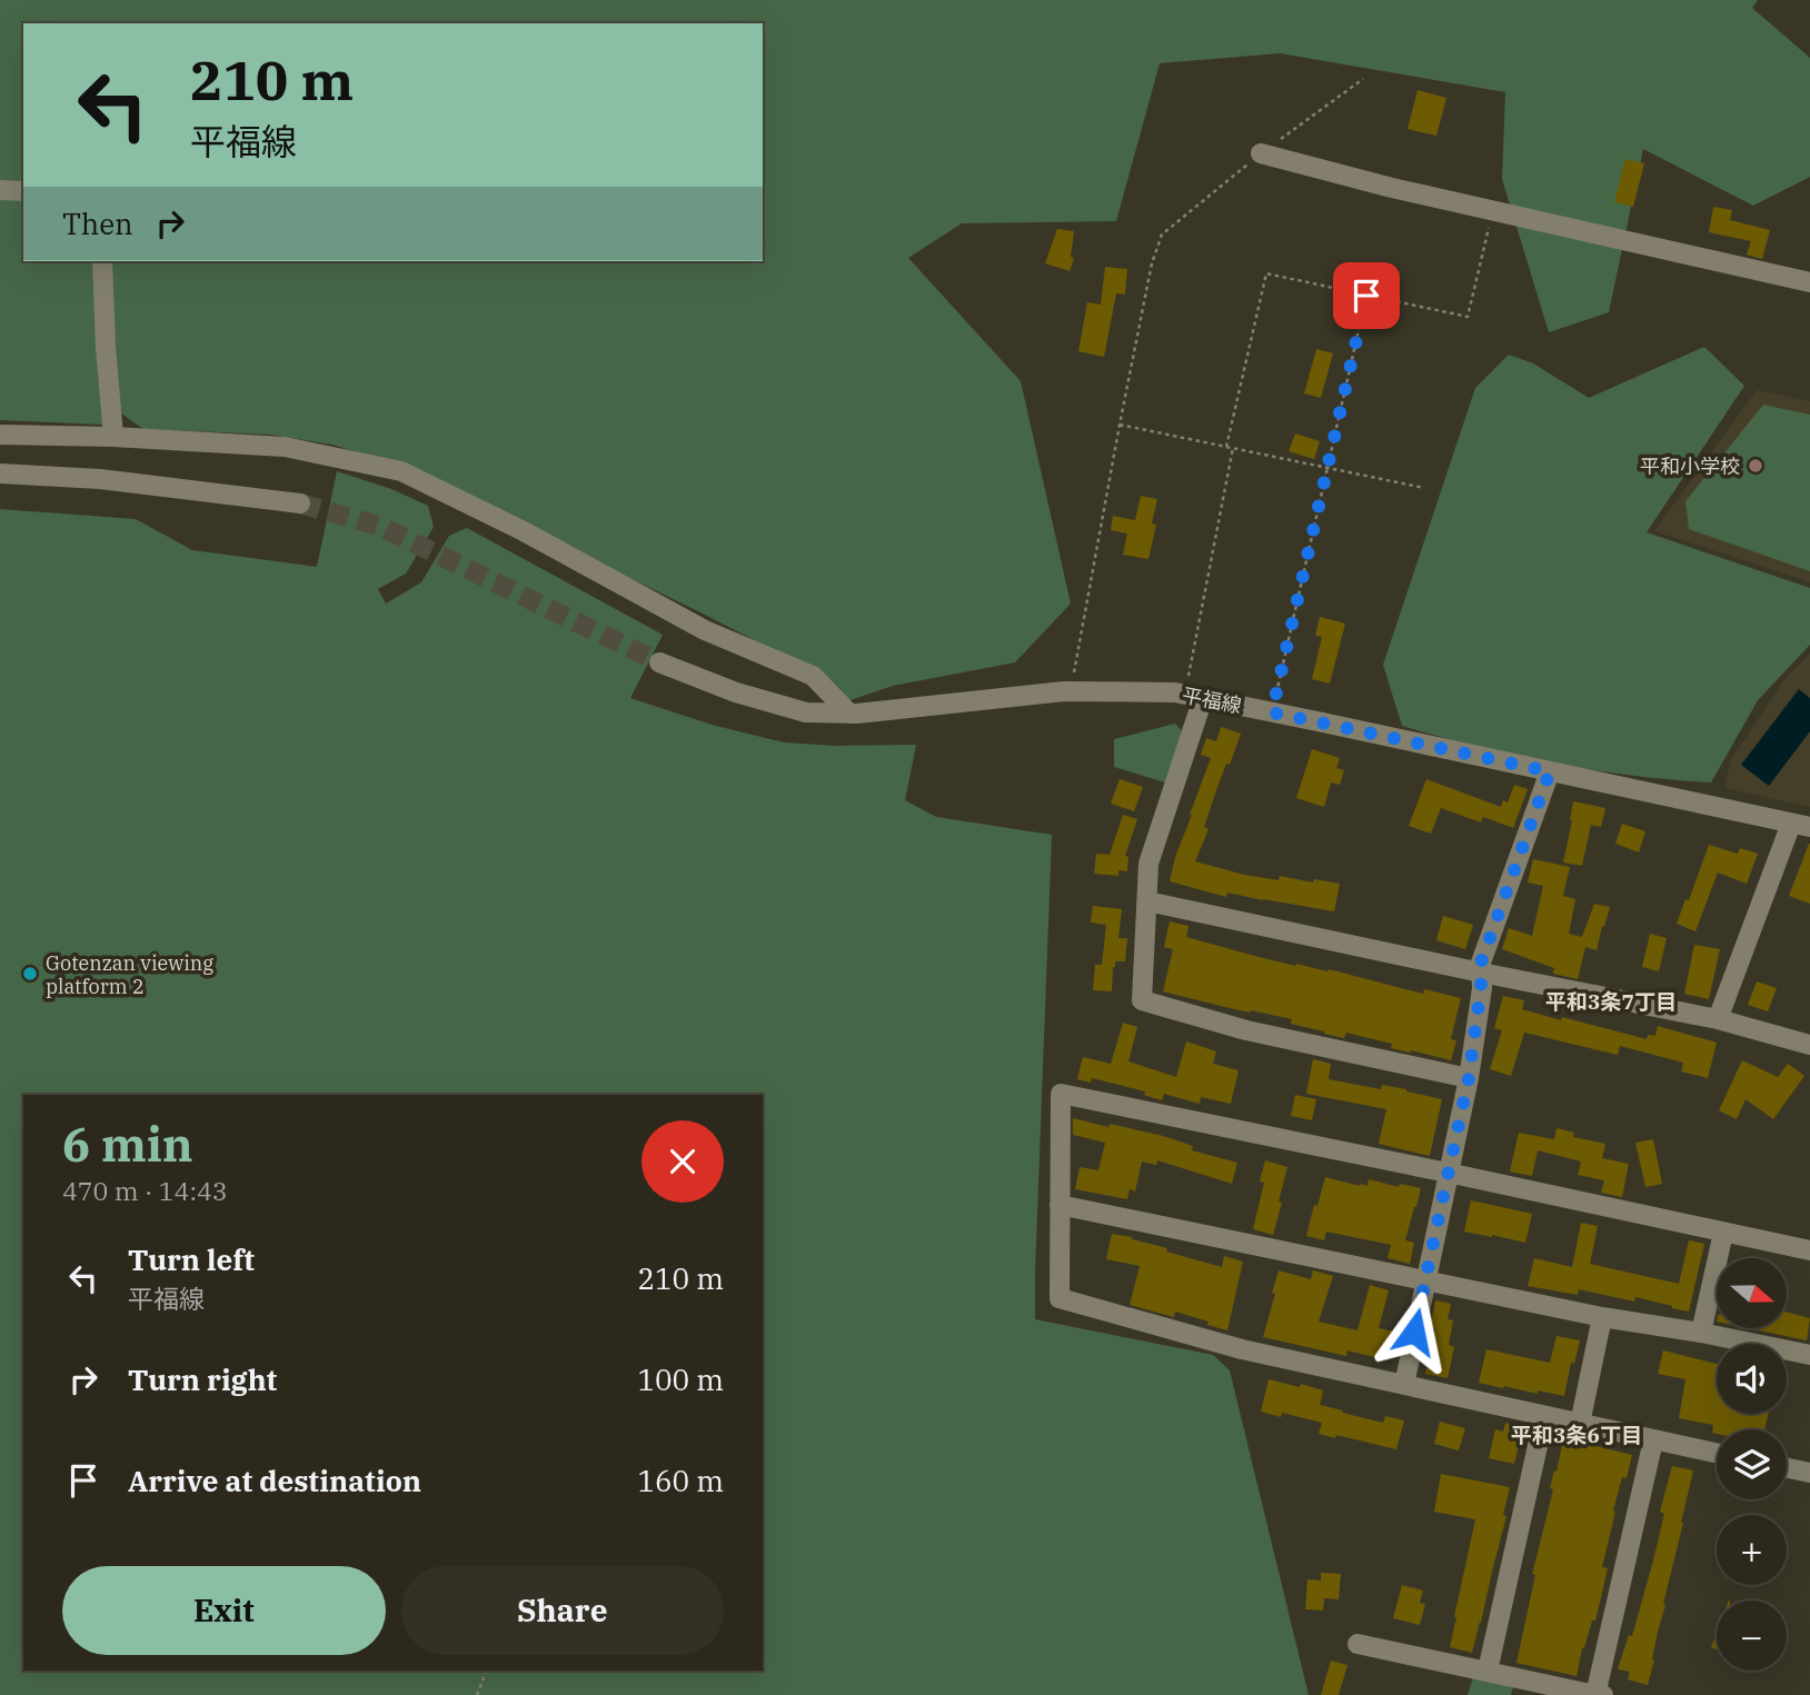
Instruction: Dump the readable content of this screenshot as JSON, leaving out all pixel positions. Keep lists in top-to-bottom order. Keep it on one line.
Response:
{"streets":{"street":["平福線"]},"districts":["平和3条7丁目","平和3条6丁目"],"places":["平和小学校","Gotenzan viewing platform 2"],"north":"right","page":{"turn":["210 m","平福線"],"then":"Then","heading":["6 min","470 m · 14:43"],"list":[{"name":"Turn left","note":"平福線","value":"210 m"},{"name":"Turn right","value":"100 m"},{"name":"Arrive at destination","value":"160 m"}],"map_buttons":["+","−"],"buttons":["Exit","Share"]}}
